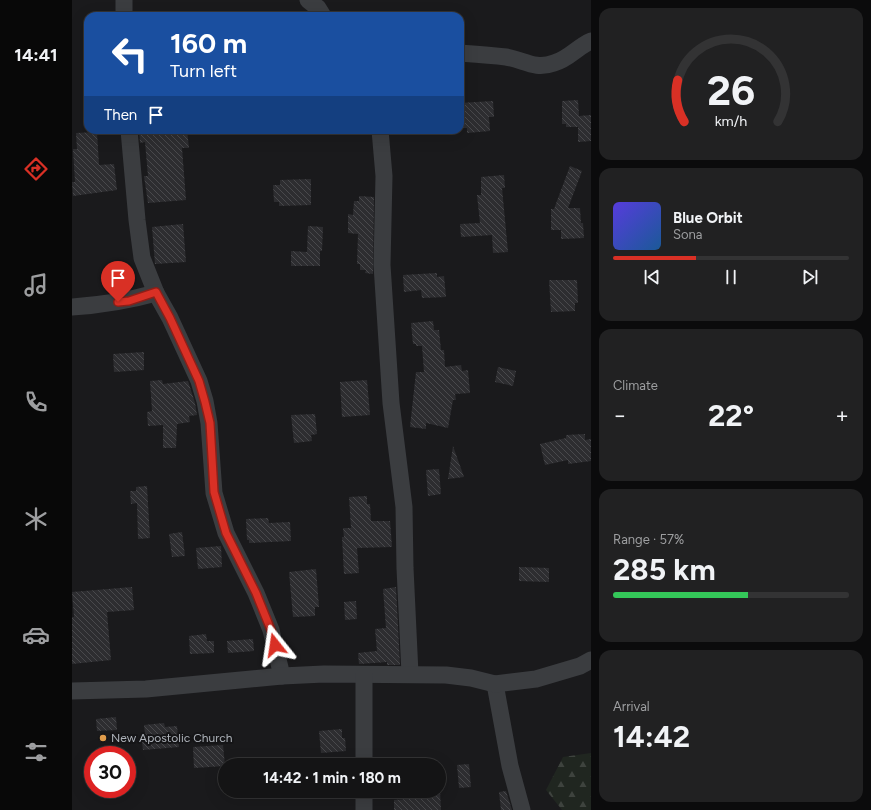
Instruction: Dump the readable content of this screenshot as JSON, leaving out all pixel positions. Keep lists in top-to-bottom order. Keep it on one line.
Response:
{"places":["New Apostolic Church"],"page":{"tabs":"14:41","turn":["160 m","Turn left"],"then":"Then","song":["Blue Orbit","Sona"],"tile":["Climate",["Range · 57%","285 km"],["Arrival","14:42"]],"heat":["−","22°","+"],"limit":"30","trip":"14:42 · 1 min · 180 m","gauge":["26","km/h"]}}
